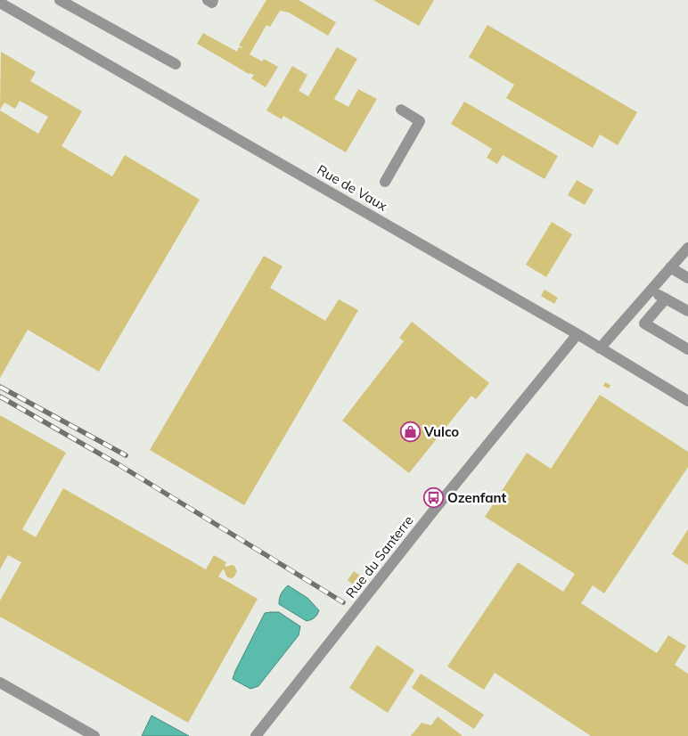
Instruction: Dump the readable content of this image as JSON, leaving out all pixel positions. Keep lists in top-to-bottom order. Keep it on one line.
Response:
{"streets":{"street":["Rue de Vaux","Rue du Santerre"]},"crossings":[["Rue de Vaux","Rue du Santerre"]],"places":{"shop":["Vulco"],"bus stop":["Ozenfant"]}}
